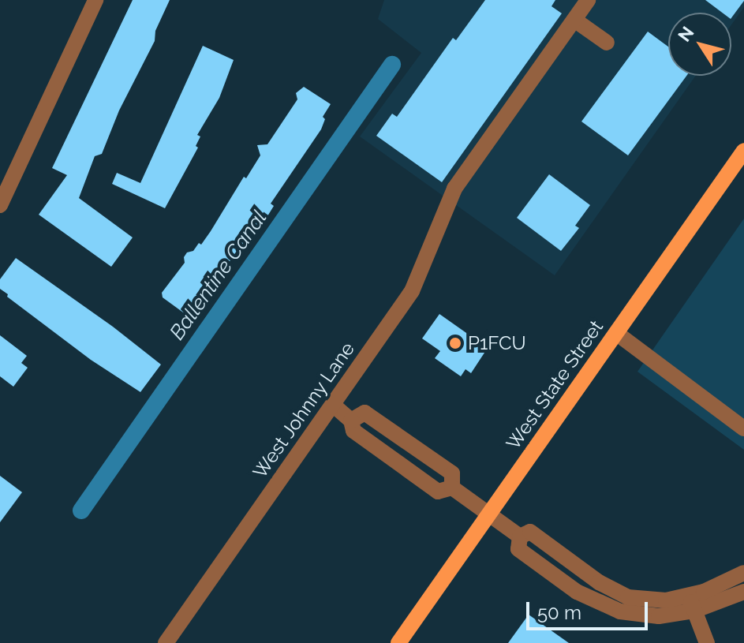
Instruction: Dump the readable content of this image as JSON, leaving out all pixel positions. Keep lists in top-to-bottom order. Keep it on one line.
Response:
{"streets":{"main road":["West State Street"],"street":["West Johnny Lane"]},"water":["Ballentine Canal"],"places":["P1FCU"],"scale_bar":"50 m","north":"top left"}
